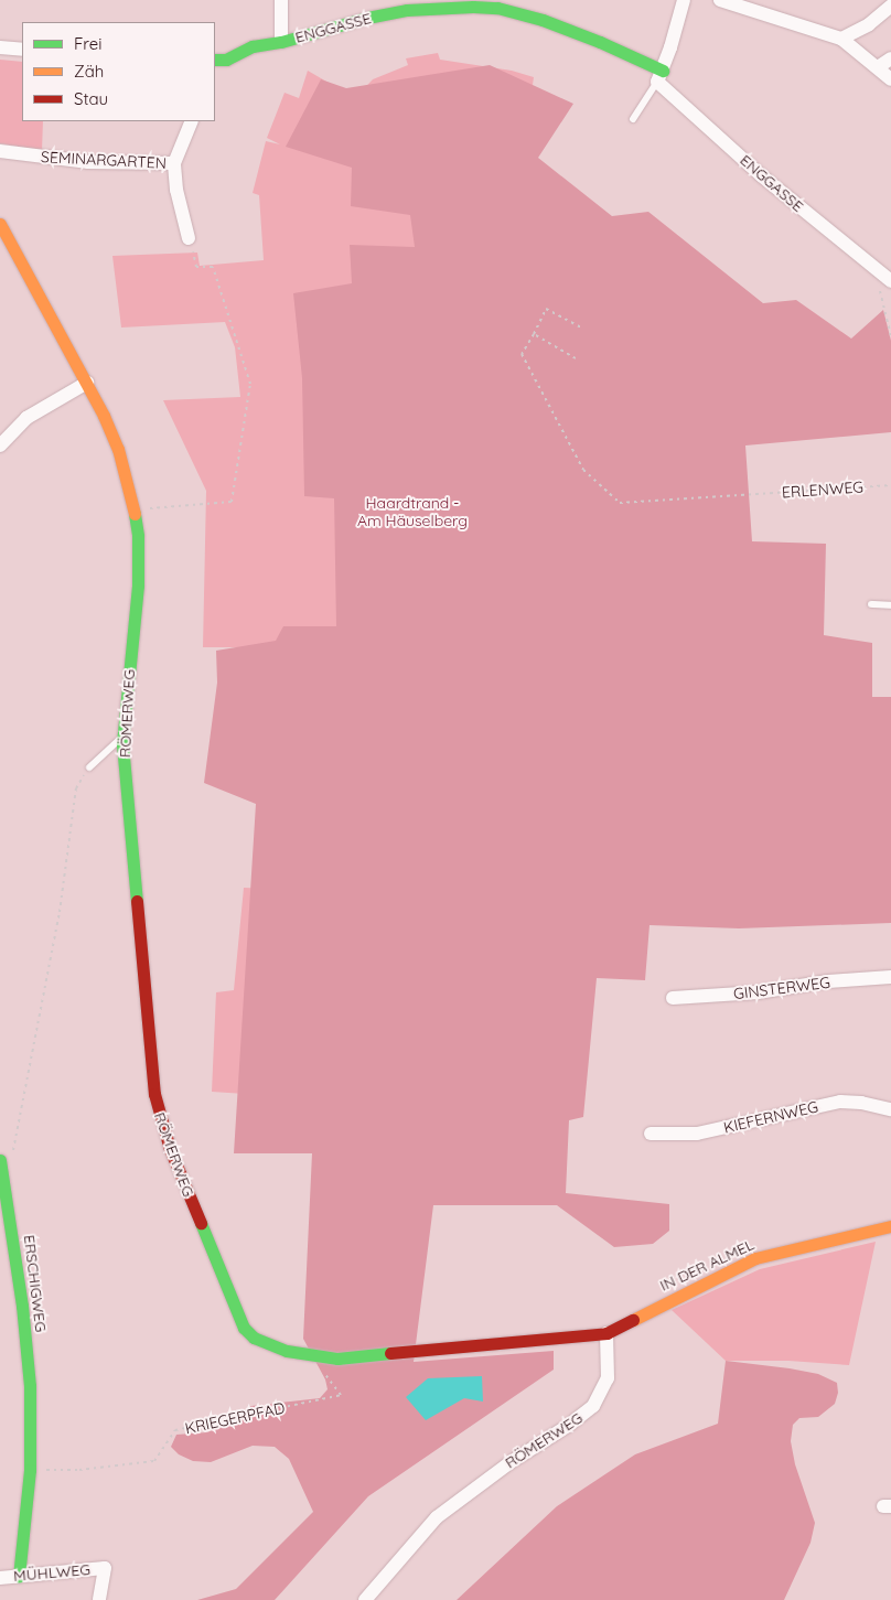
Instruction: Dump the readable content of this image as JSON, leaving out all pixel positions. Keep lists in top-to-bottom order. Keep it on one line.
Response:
{"streets":{"street":["ENGGASSE","SEMINARGARTEN","RÖMERWEG","GINSTERWEG","KIEFERNWEG","IN DER ALMEL","ERSCHIGWEG","MÜHLWEG"],"path":["ERLENWEG","KRIEGERPFAD"]},"crossings":[["RÖMERWEG","IN DER ALMEL"],["RÖMERWEG","KRIEGERPFAD"],["ERSCHIGWEG","KRIEGERPFAD"],["ERSCHIGWEG","MÜHLWEG"]],"parks":["Haardtrand - Am Häuselberg"],"legend":["Frei","Zäh","Stau"]}
